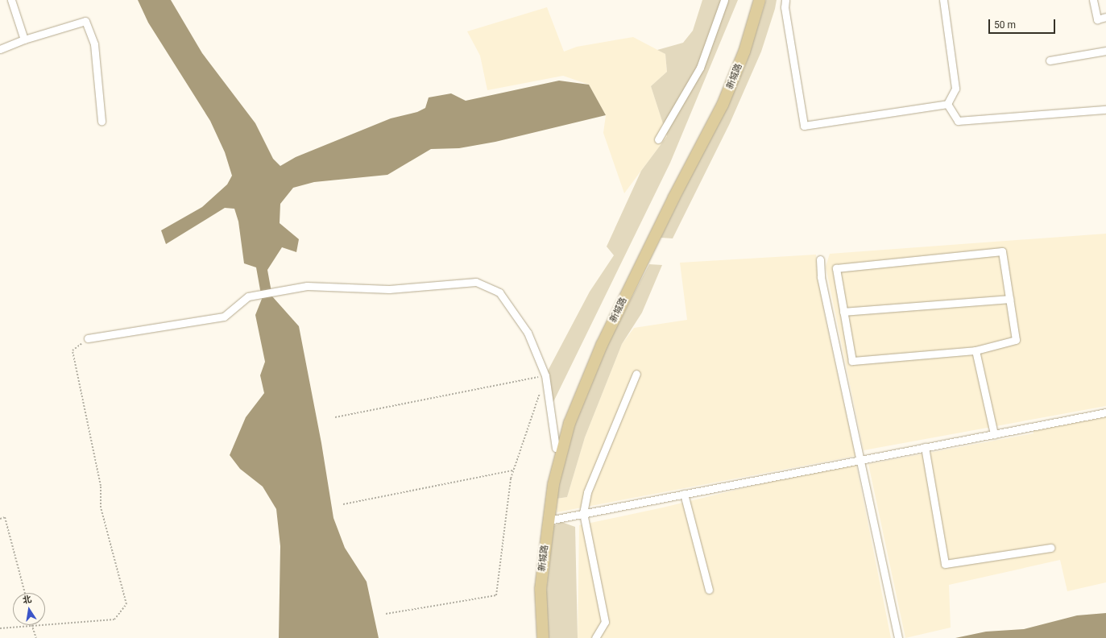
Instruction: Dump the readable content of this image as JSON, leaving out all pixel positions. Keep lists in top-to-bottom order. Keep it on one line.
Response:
{"streets":{"main road":["新城路"]},"scale_bar":"50 m","north":"top"}
